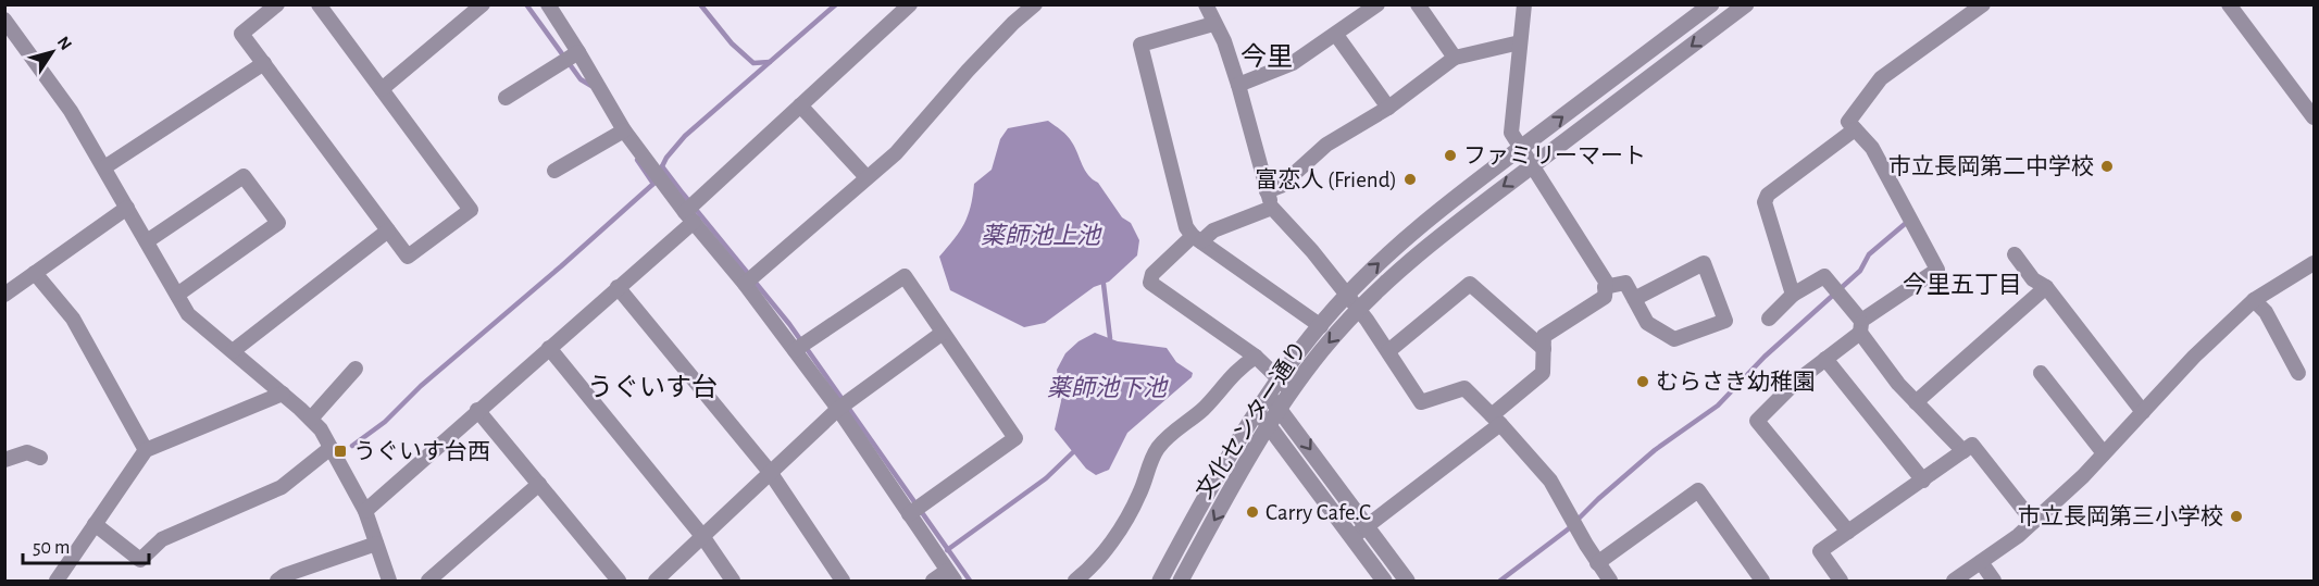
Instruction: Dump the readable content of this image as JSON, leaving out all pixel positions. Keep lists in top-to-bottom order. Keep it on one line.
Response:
{"streets":{"street":["文化センター通り"]},"districts":["今里","今里五丁目","うぐいす台"],"water":["薬師池上池","薬師池下池"],"places":{"other":["ファミリーマート","市立長岡第二中学校","富恋人 (Friend)","むらさき幼稚園","Carry Cafe.C","市立長岡第三小学校"],"transit":["うぐいす台西"]},"scale_bar":"50 m","north":"top right"}
